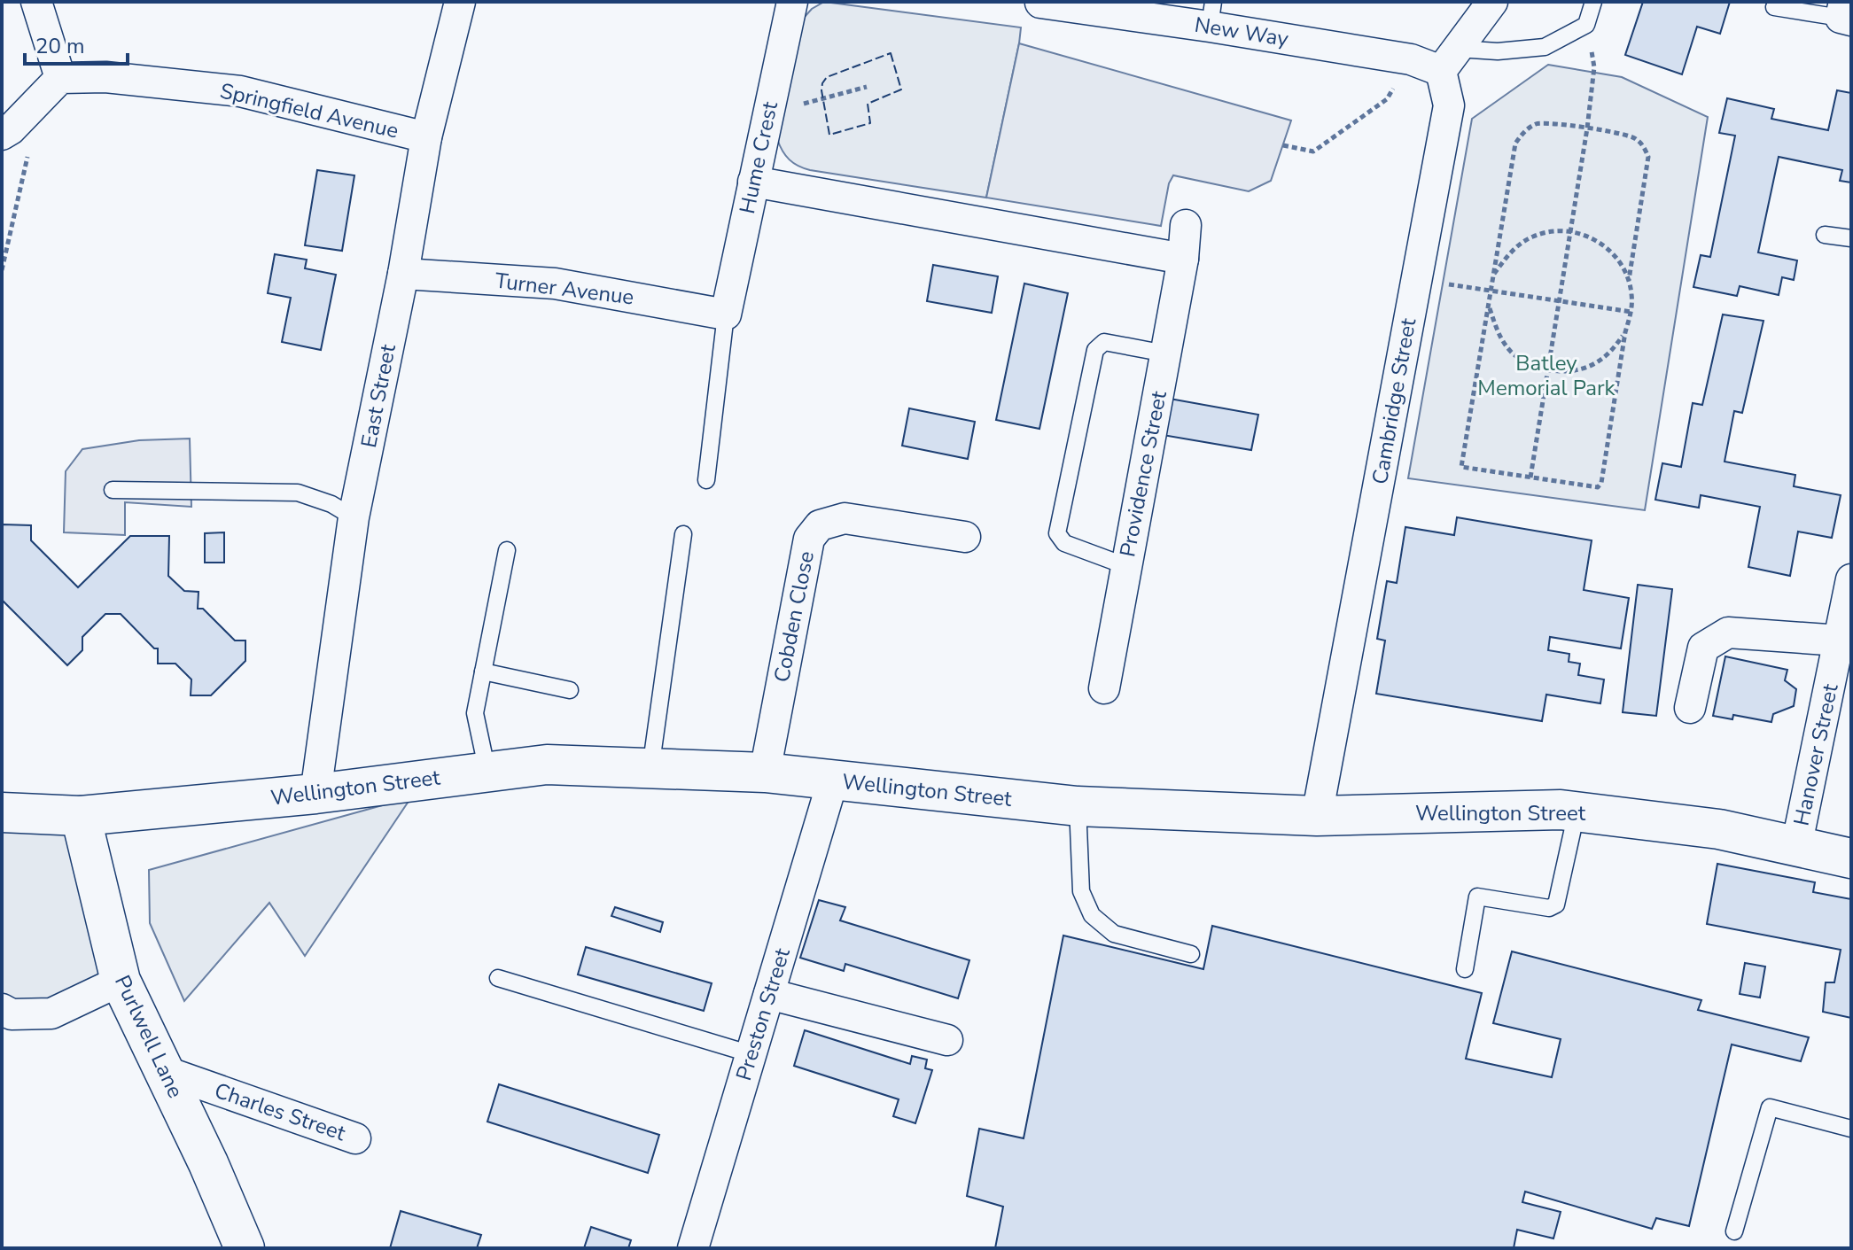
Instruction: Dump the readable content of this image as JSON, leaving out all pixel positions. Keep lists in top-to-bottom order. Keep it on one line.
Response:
{"streets":{"street":["New Way","Springfield Avenue","Hume Crest","Turner Avenue","East Street","Cambridge Street","Providence Street","Cobden Close","Hanover Street","Wellington Street","Preston Street","Purlwell Lane","Charles Street"]},"crossings":[["New Way","Cambridge Street"],["Springfield Avenue","East Street"],["Hume Crest","Turner Avenue"],["Turner Avenue","East Street"],["East Street","Wellington Street"],["Cambridge Street","Wellington Street"],["Cobden Close","Wellington Street"],["Hanover Street","Wellington Street"],["Wellington Street","Preston Street"],["Wellington Street","Purlwell Lane"],["Purlwell Lane","Charles Street"]],"parks":["Batley Memorial Park"],"scale_bar":"20 m"}
